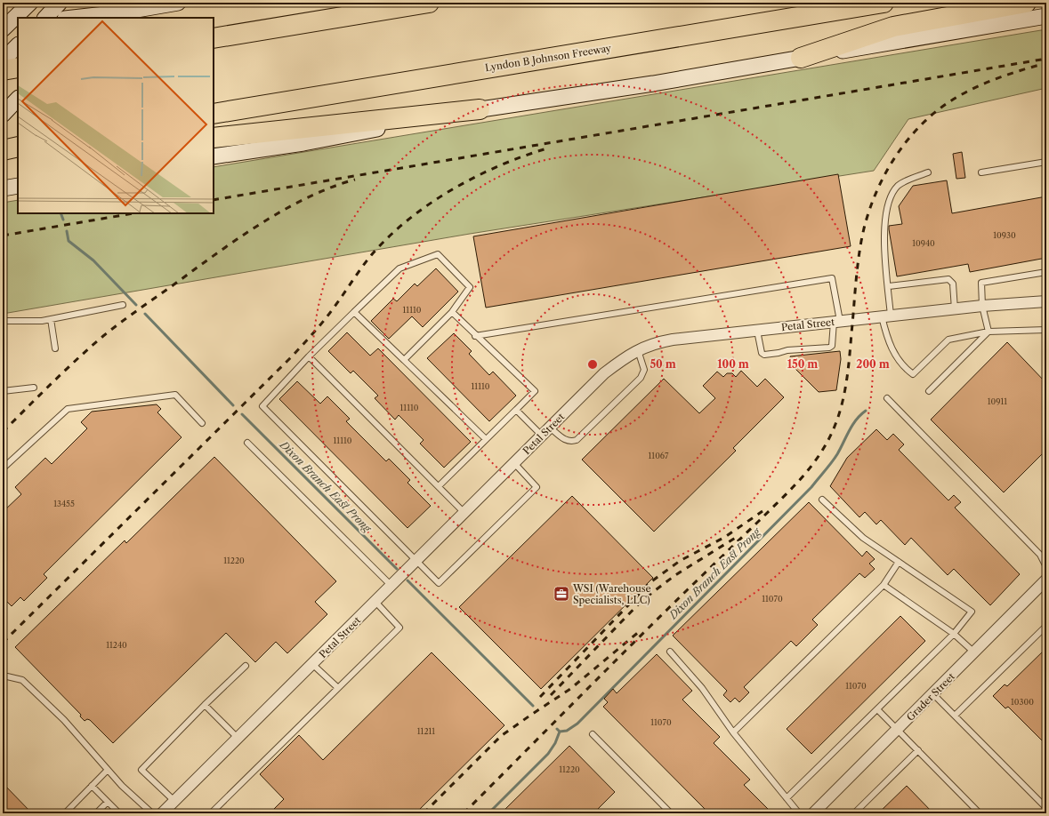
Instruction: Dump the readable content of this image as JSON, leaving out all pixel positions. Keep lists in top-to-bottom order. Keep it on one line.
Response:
{"streets":{"highway":["Lyndon B Johnson Freeway"],"street":["Petal Street","Grader Street"]},"water":["Dixon Branch East Prong"],"places":{"office":["WSI (Warehouse Specialists, LLC)"]},"house_numbers":["10930","10940","11110","11110","10911","11110","11110","11067","13455","11220","11070","11240","11070","10300","11070","11211","11220"],"rings":["50 m","100 m","150 m","200 m"]}
